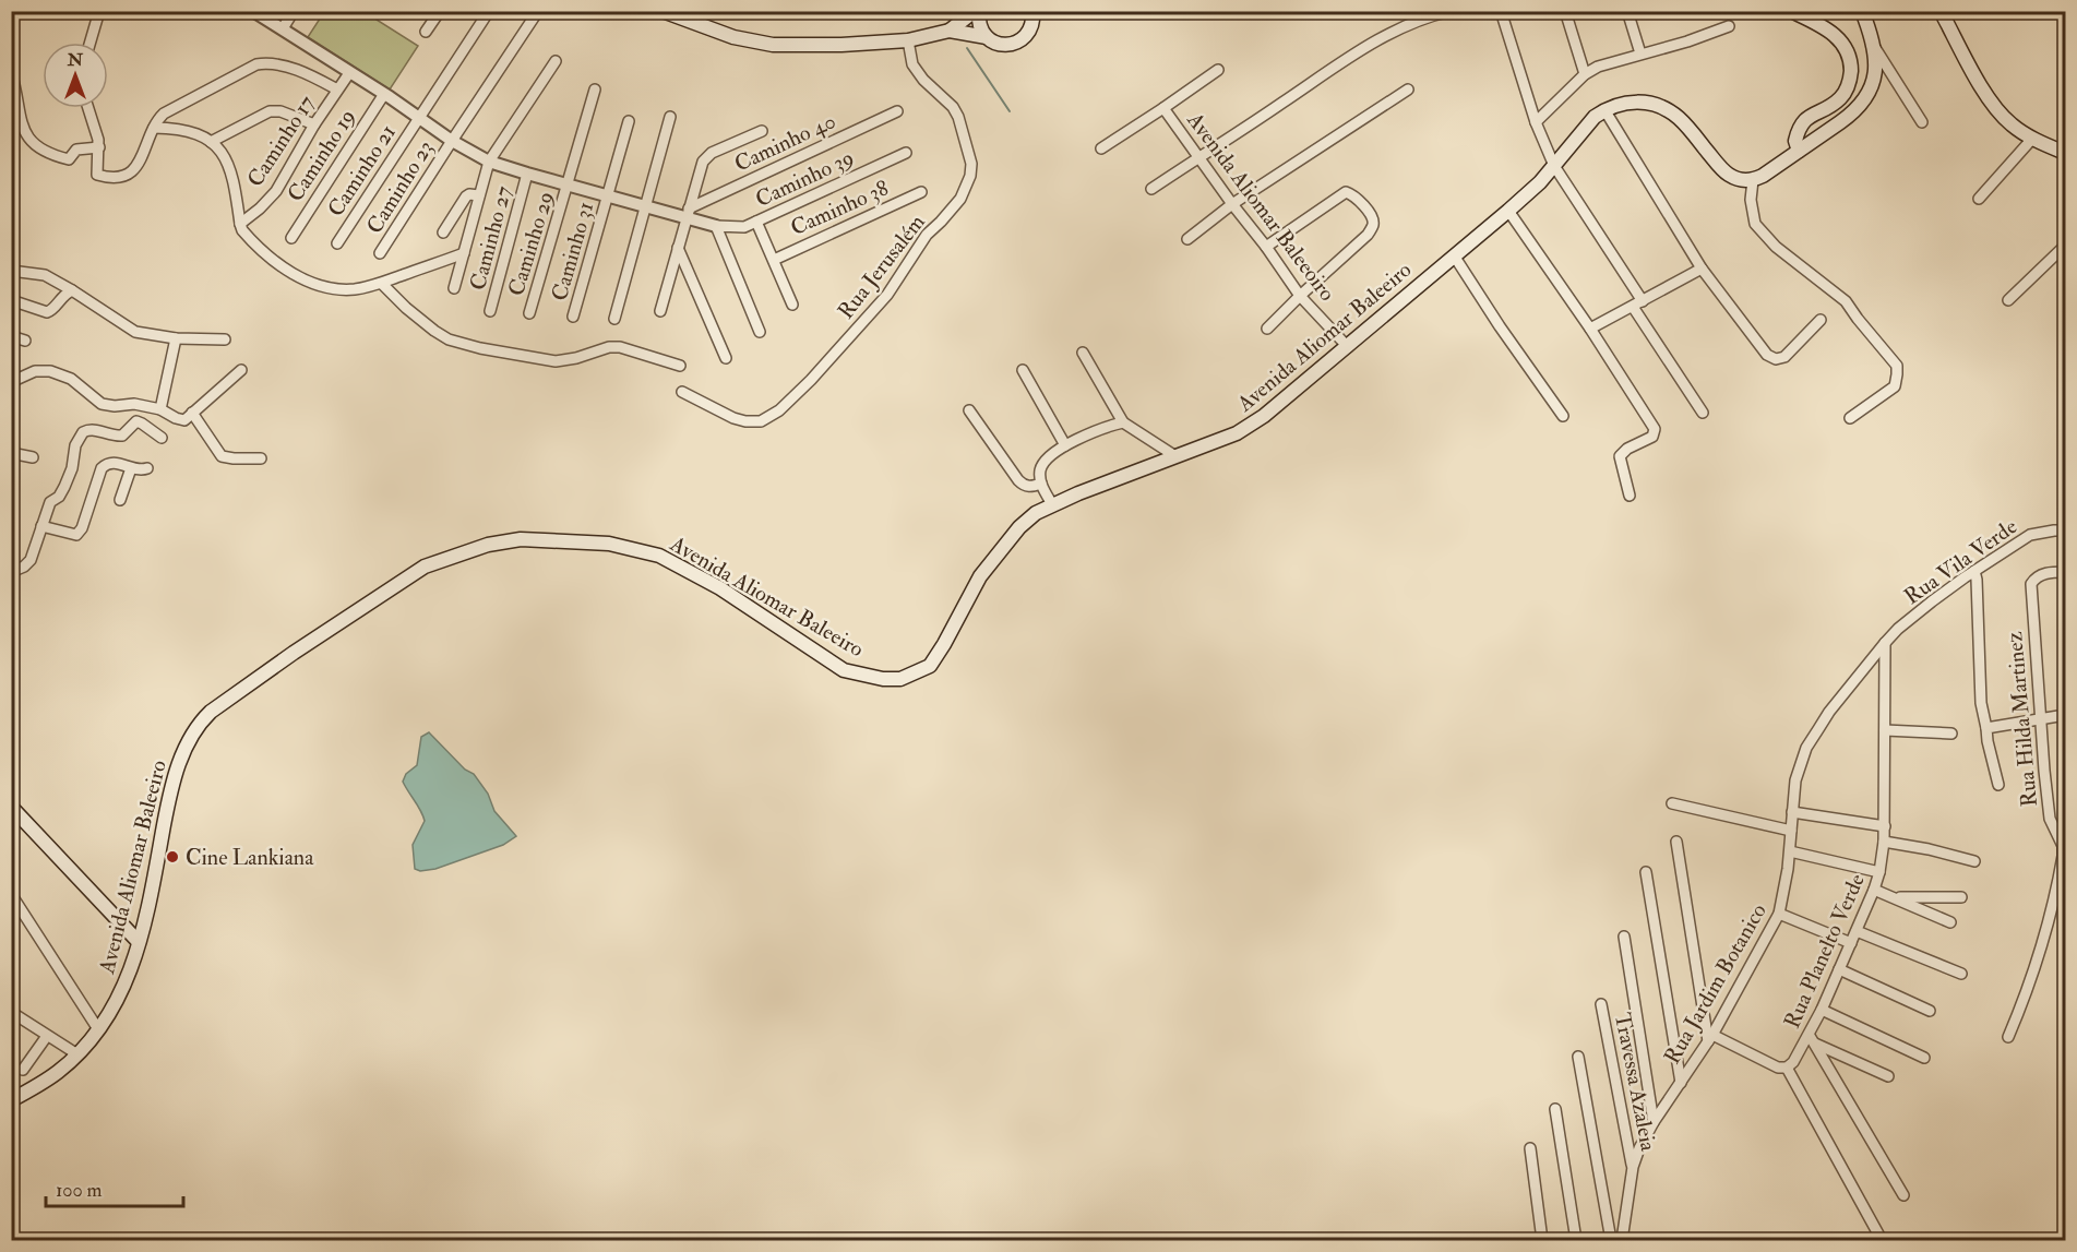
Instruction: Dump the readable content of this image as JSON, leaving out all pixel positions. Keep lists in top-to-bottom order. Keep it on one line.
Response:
{"streets":{"main road":["Avenida Aliomar Baleeiro"],"street":["Caminho 17","Caminho 40","Caminho 19","Caminho 21","Caminho 39","Caminho 23","Avenida Aliomar Baleeoiro","Caminho 38","Caminho 27","Caminho 29","Caminho 31","Rua Jerusalém","Rua Vila Verde","Rua Hilda Martinez","Rua Planelto Verde","Rua Jardim Botanico","Travessa Azaleia"]},"crossings":[["Avenida Aliomar Baleeoiro","Avenida Aliomar Baleeiro"],["Rua Vila Verde","Rua Planelto Verde"],["Rua Vila Verde","Rua Jardim Botanico"],["Rua Planelto Verde","Rua Jardim Botanico"],["Rua Jardim Botanico","Travessa Azaleia"]],"places":["Cine Lankiana"],"scale_bar":"100 m","north":"top"}
